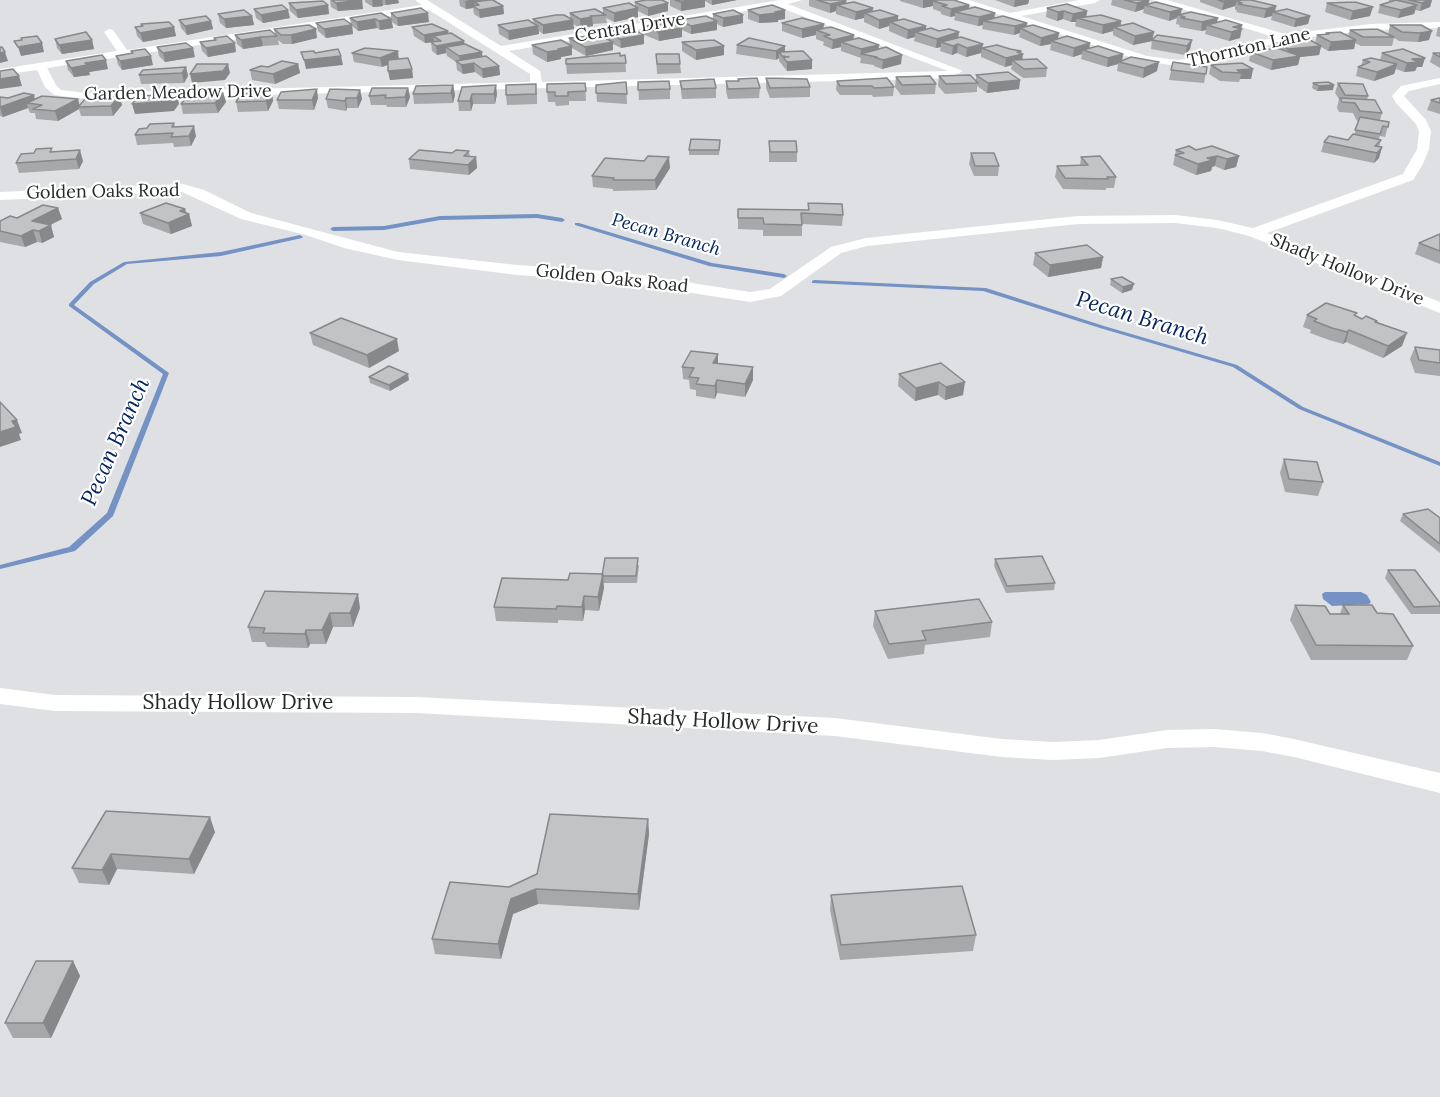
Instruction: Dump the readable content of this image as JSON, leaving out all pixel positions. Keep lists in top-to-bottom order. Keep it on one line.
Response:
{"streets":{"street":["Central Drive","Thornton Lane","Garden Meadow Drive","Golden Oaks Road","Shady Hollow Drive"]},"crossings":[["Central Drive","Garden Meadow Drive"],["Golden Oaks Road","Shady Hollow Drive"]],"water":["Pecan Branch"]}
